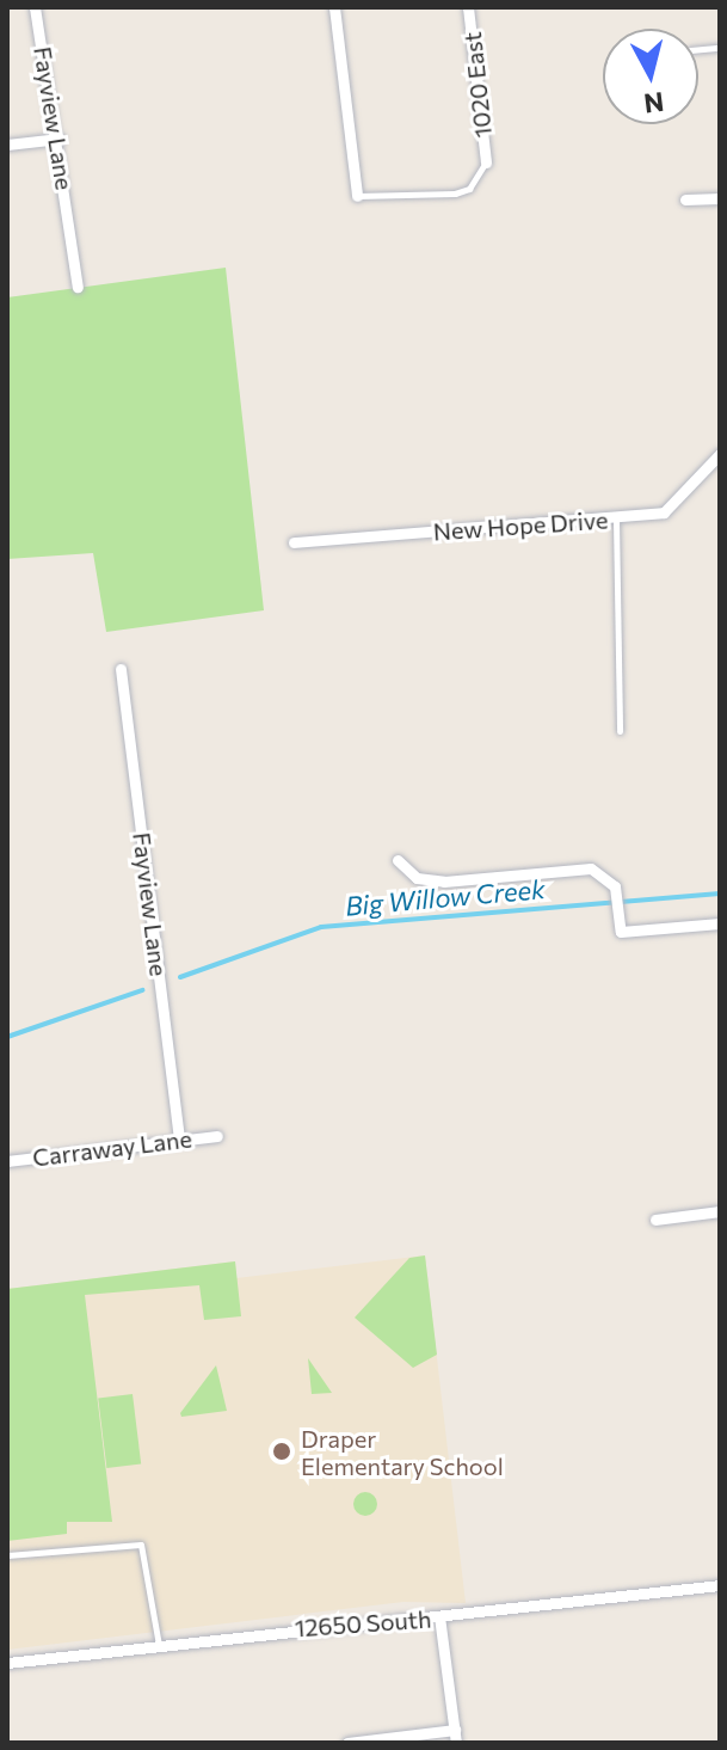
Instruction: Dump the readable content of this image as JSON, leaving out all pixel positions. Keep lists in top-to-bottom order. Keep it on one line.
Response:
{"streets":{"street":["1020 East","Fayview Lane","New Hope Drive","Carraway Lane","12650 South"]},"crossings":[["Fayview Lane","Carraway Lane"]],"water":["Big Willow Creek"],"places":["Draper Elementary School"],"north":"bottom"}
